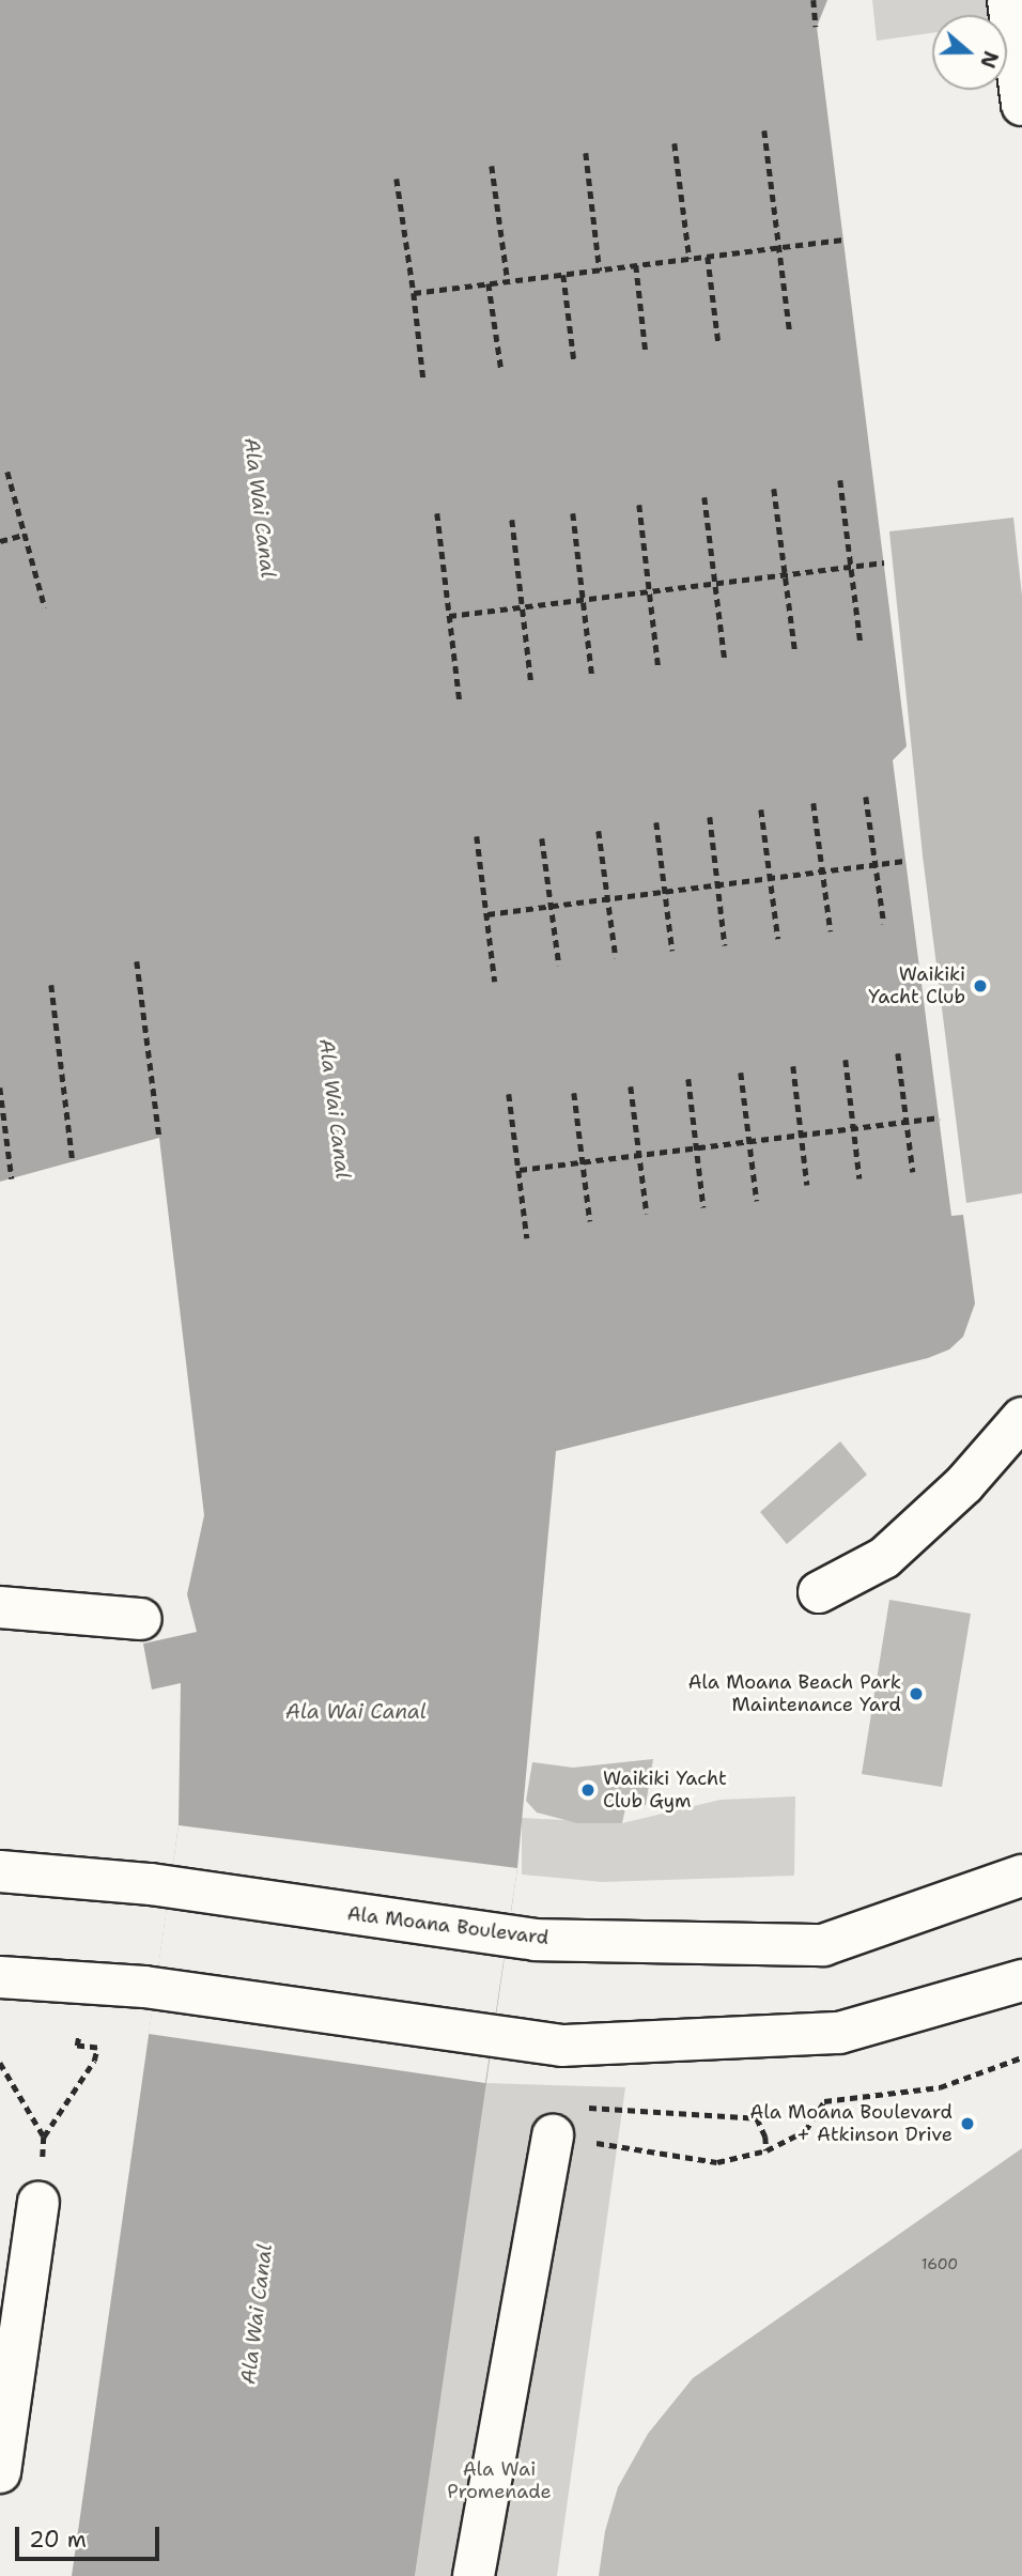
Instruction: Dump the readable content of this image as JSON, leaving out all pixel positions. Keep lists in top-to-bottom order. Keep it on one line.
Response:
{"streets":{"main road":["Ala Moana Boulevard"]},"water":["Ala Wai Canal"],"parks":["Ala Wai Promenade"],"places":["Waikiki Yacht Club","Ala Moana Beach Park Maintenance Yard","Waikiki Yacht Club Gym","Ala Moana Boulevard + Atkinson Drive"],"house_numbers":["1600"],"scale_bar":"20 m","north":"right"}
